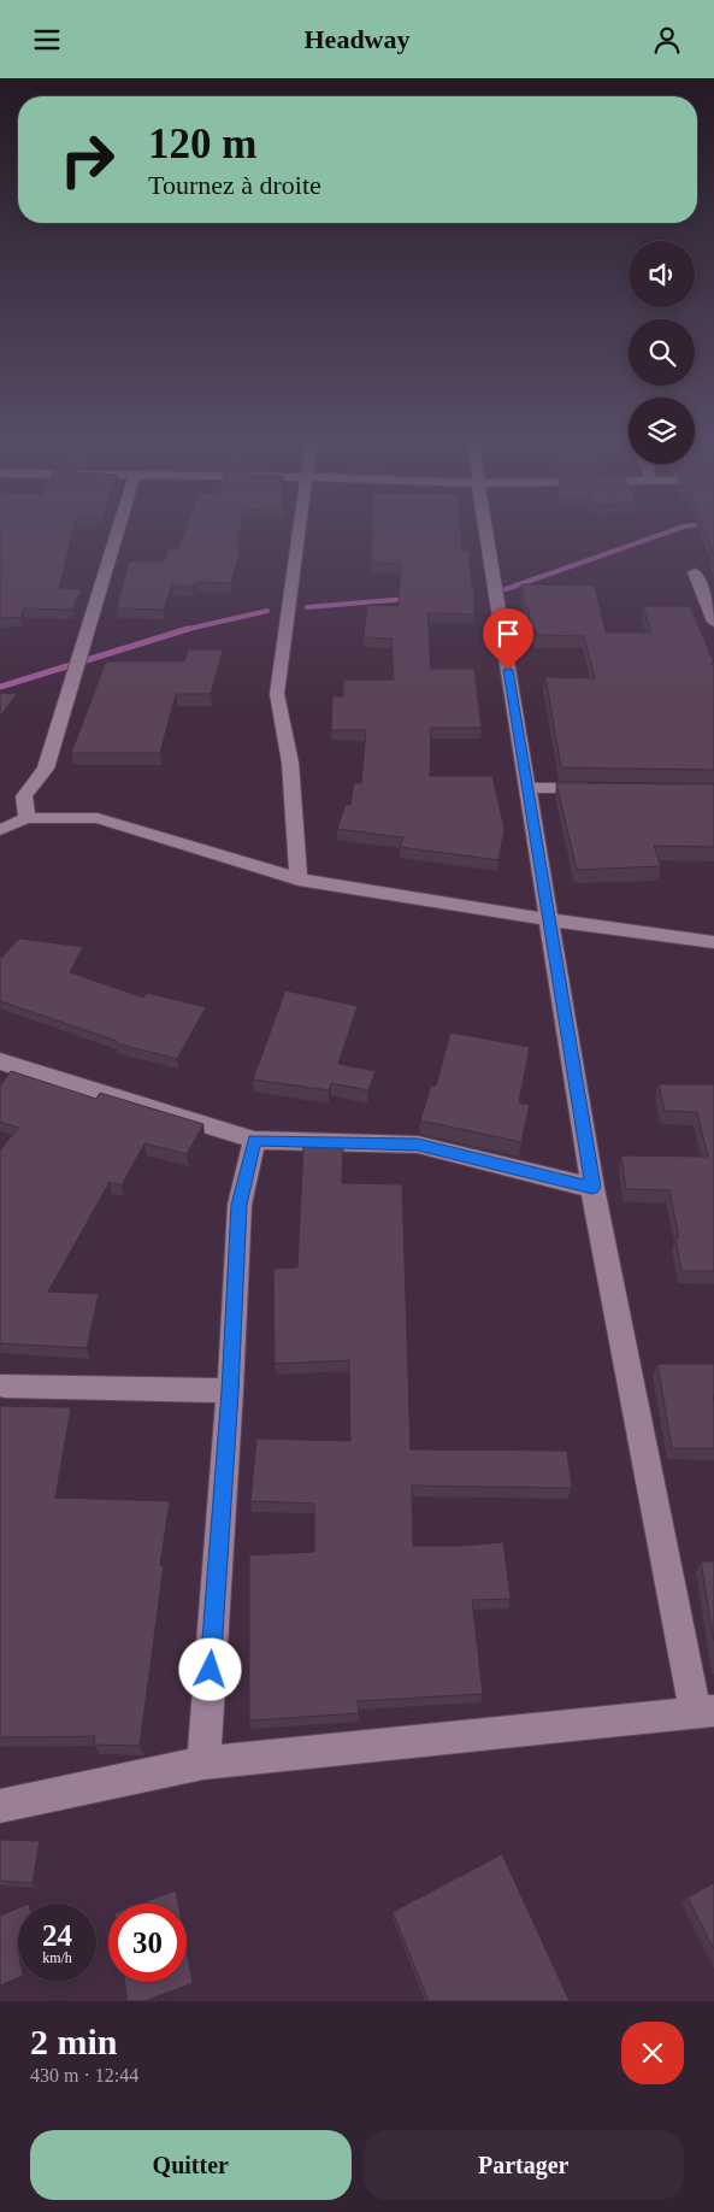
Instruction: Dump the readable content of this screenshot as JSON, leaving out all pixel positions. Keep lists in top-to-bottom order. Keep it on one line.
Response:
{"page":{"header":"Headway","turn":["120 m","Tournez à droite"],"speed":"24 km/h","limit":"30","heading":["2 min","430 m · 12:44"],"buttons":["Quitter","Partager"]}}
